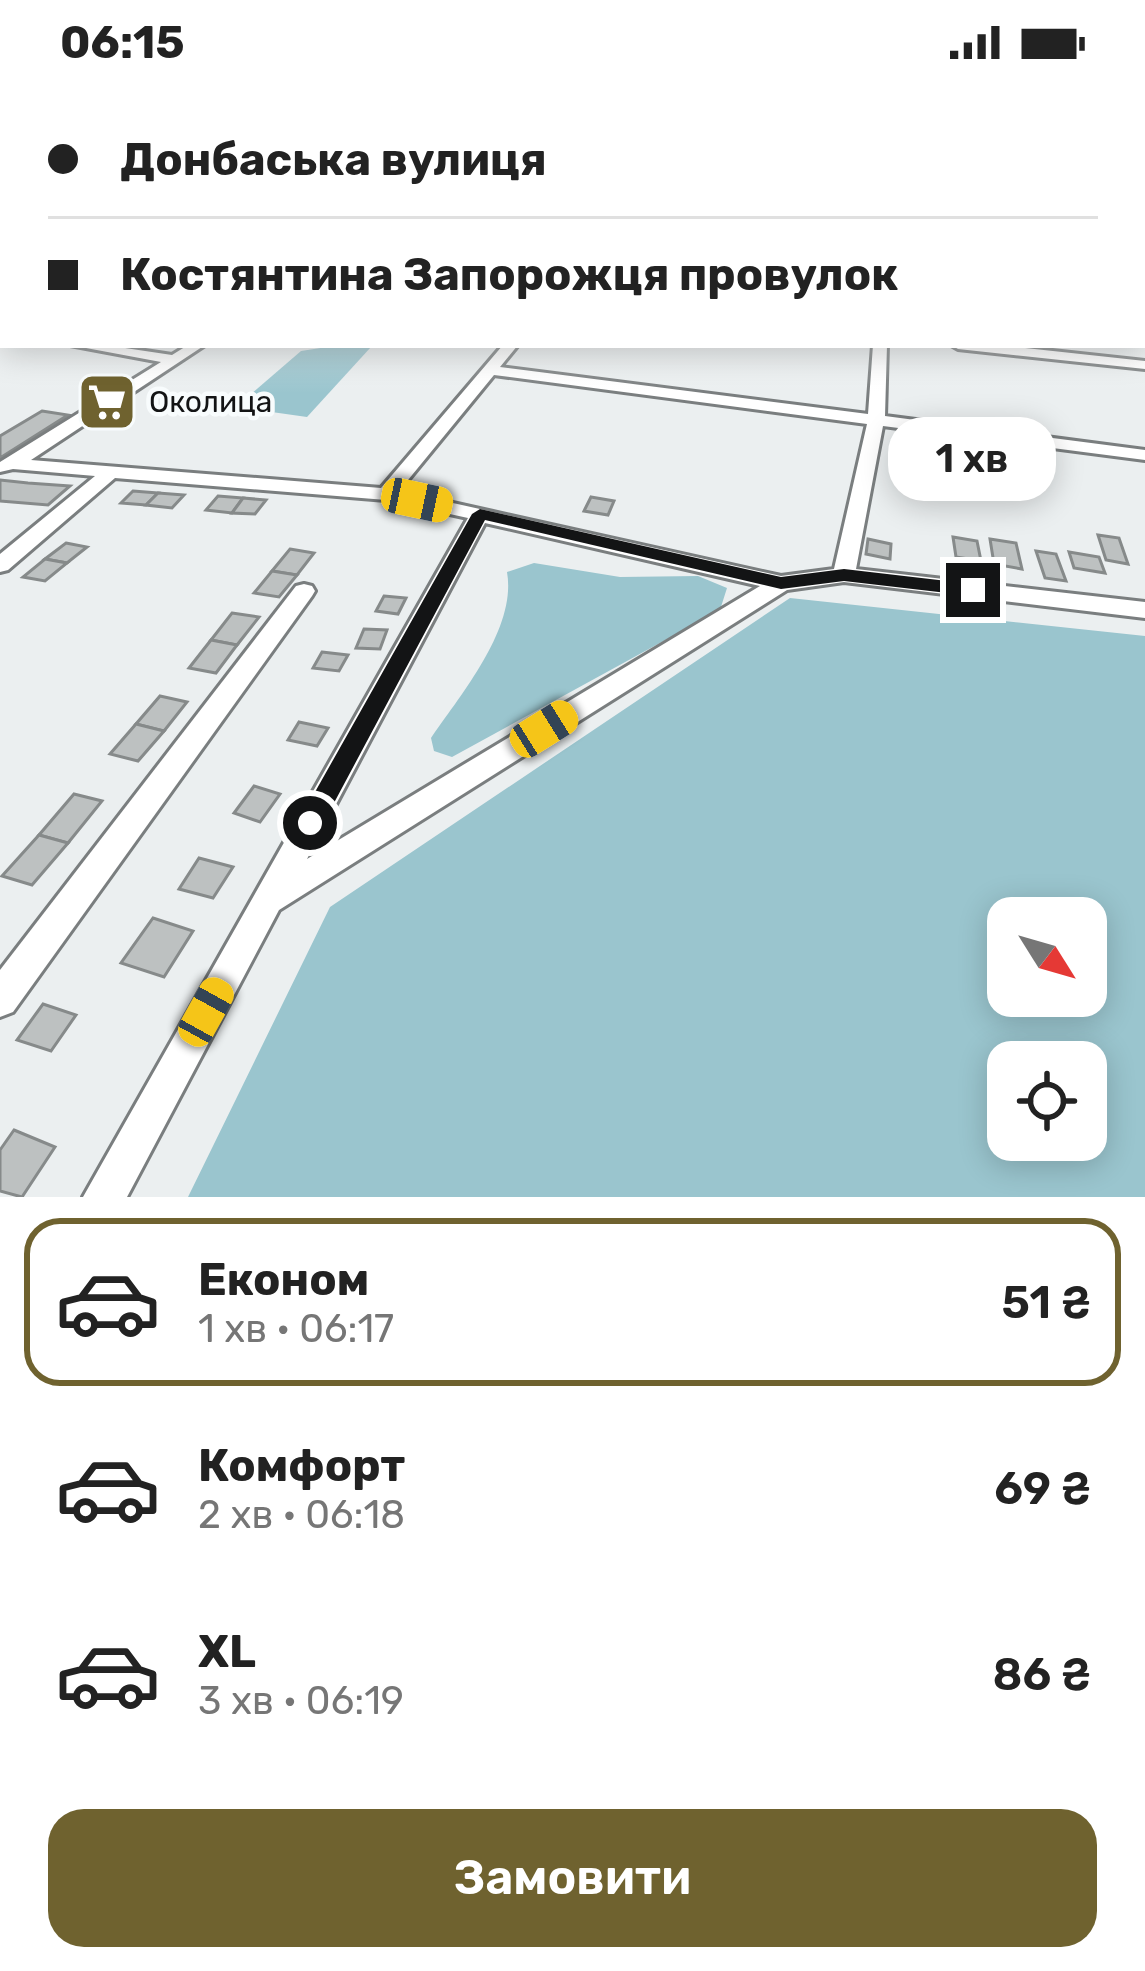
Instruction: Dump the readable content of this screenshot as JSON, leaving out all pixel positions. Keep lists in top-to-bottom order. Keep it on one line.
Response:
{"places":{"supermarket":["Околица"]},"north":"bottom right","page":{"status":"06:15","banner":["Донбаська вулиця","Костянтина Запорожця провулок"],"bubble":"1 хв","list":[{"name":"Економ","note":"1 хв · 06:17","value":"51 ₴"},{"name":"Комфорт","note":"2 хв · 06:18","value":"69 ₴"},{"name":"XL","note":"3 хв · 06:19","value":"86 ₴"}],"buttons":"Замовити"}}
